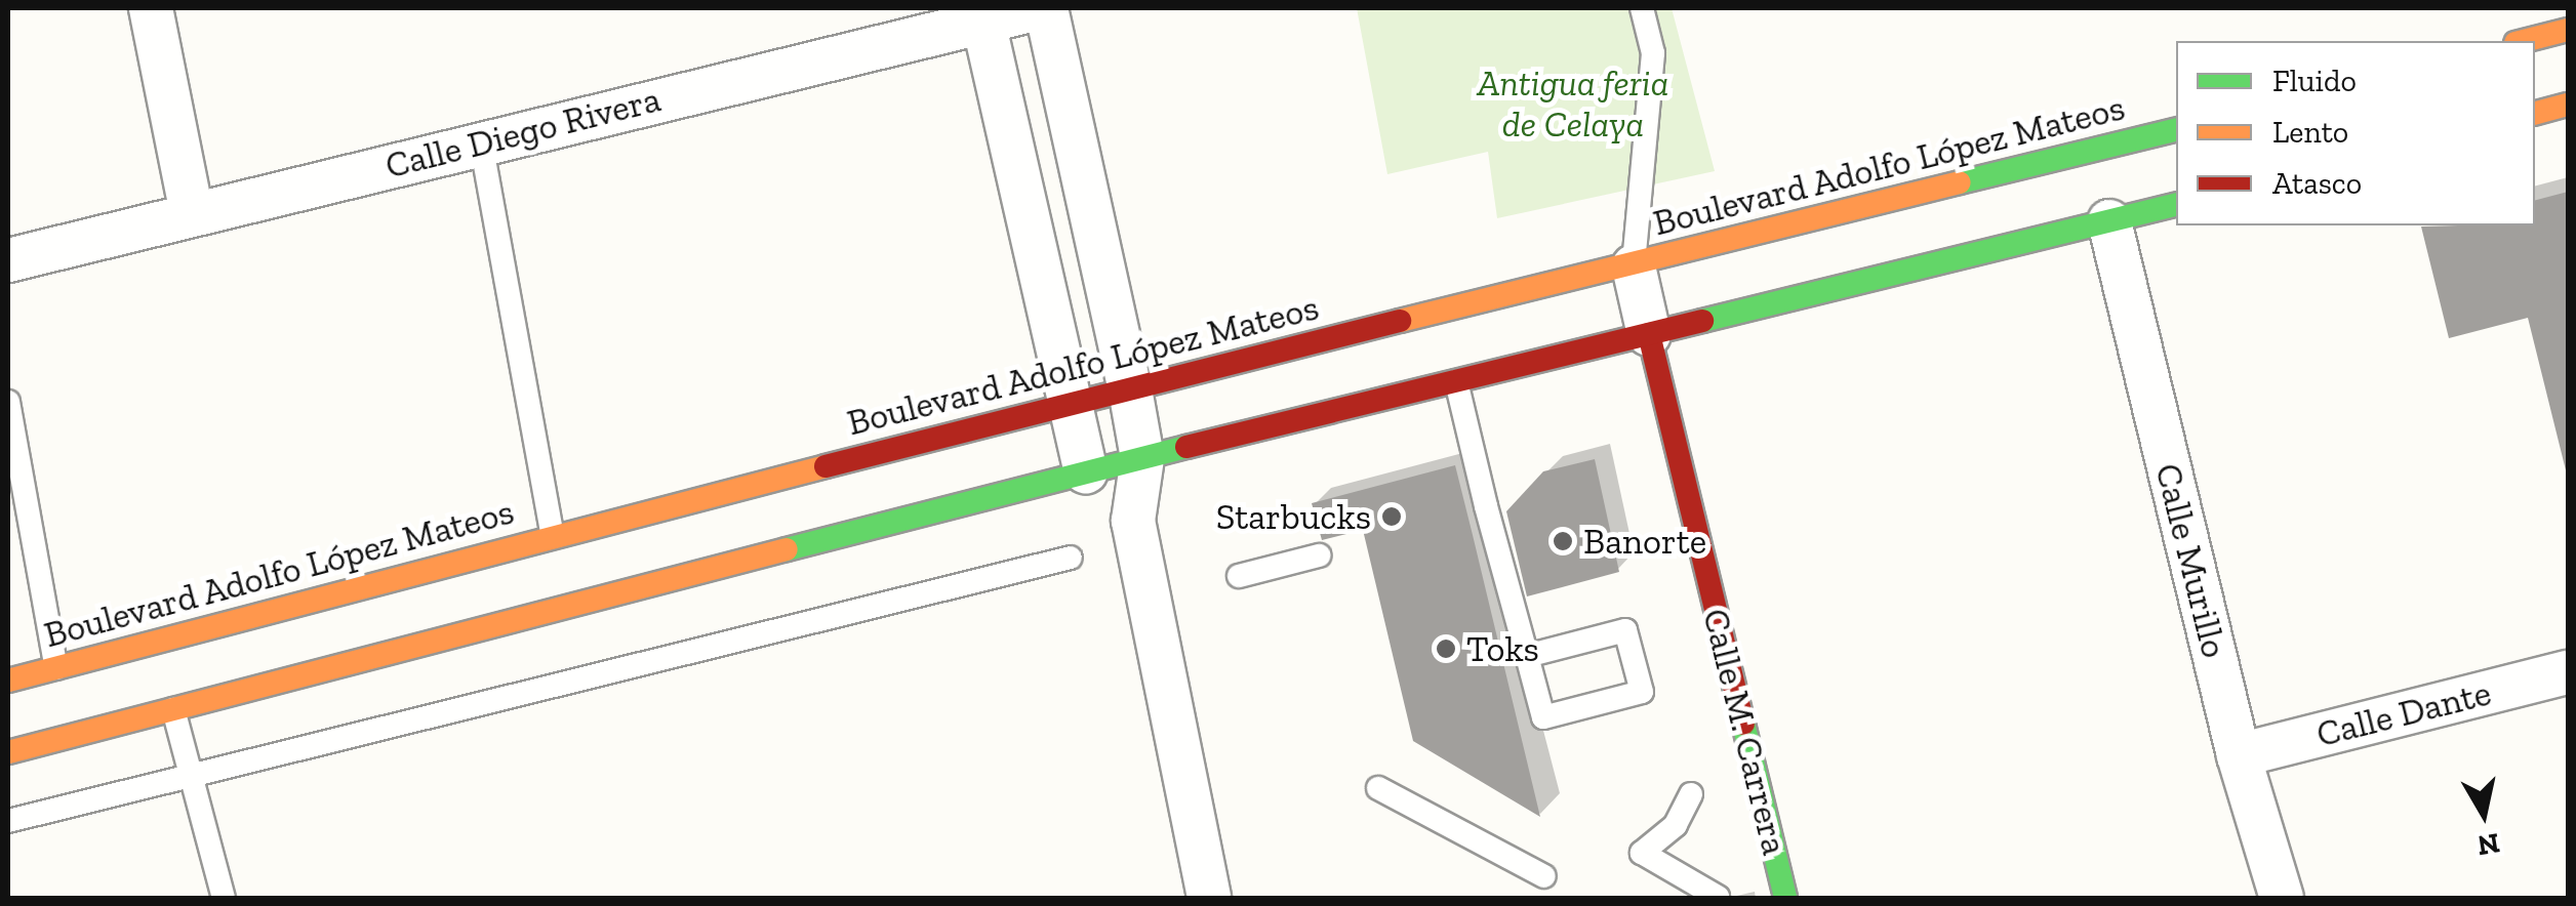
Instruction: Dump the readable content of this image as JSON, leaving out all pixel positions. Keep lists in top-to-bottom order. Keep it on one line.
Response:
{"streets":{"main road":["Boulevard Adolfo López Mateos","Calle M. Carrera"],"street":["Calle Diego Rivera","Calle Murillo","Calle Dante"]},"crossings":[["Boulevard Adolfo López Mateos","Calle M. Carrera"],["Calle Murillo","Calle Dante"]],"parks":["Antigua feria de Celaya"],"places":["Starbucks","Banorte","Toks"],"legend":["Fluido","Lento","Atasco"],"north":"bottom"}
